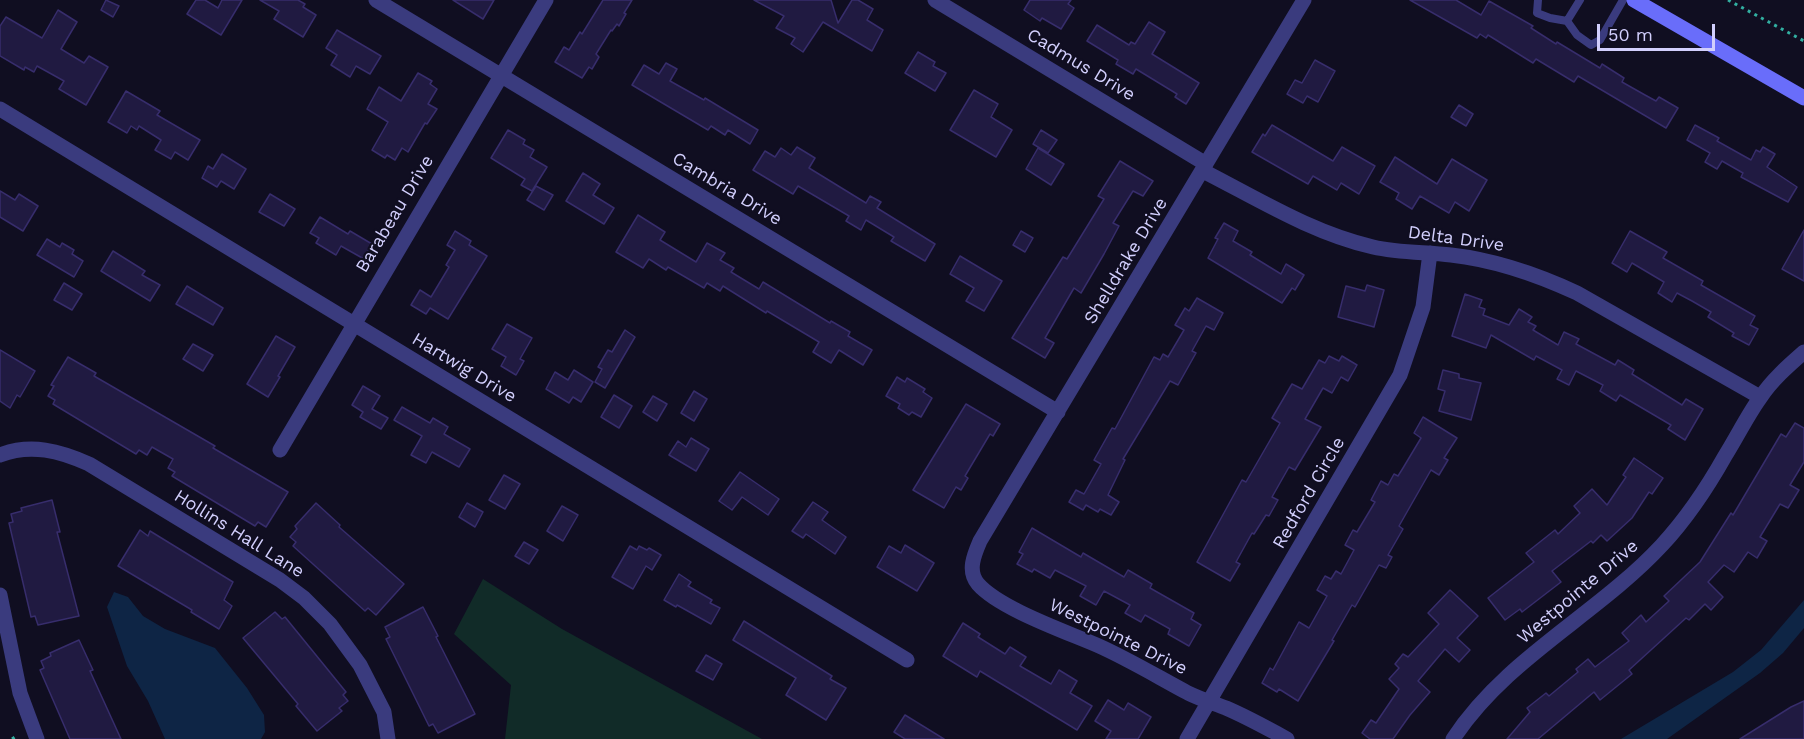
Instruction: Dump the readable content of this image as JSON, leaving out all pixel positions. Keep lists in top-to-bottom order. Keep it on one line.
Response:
{"streets":{"street":["Cadmus Drive","Cambria Drive","Barabeau Drive","Delta Drive","Shelldrake Drive","Hartwig Drive","Redford Circle","Hollins Hall Lane","Westpointe Drive"]},"crossings":[["Cadmus Drive","Delta Drive"],["Cadmus Drive","Shelldrake Drive"],["Cambria Drive","Barabeau Drive"],["Cambria Drive","Shelldrake Drive"],["Barabeau Drive","Hartwig Drive"],["Delta Drive","Shelldrake Drive"],["Delta Drive","Redford Circle"],["Delta Drive","Westpointe Drive"],["Shelldrake Drive","Westpointe Drive"],["Redford Circle","Westpointe Drive"]],"scale_bar":"50 m"}
